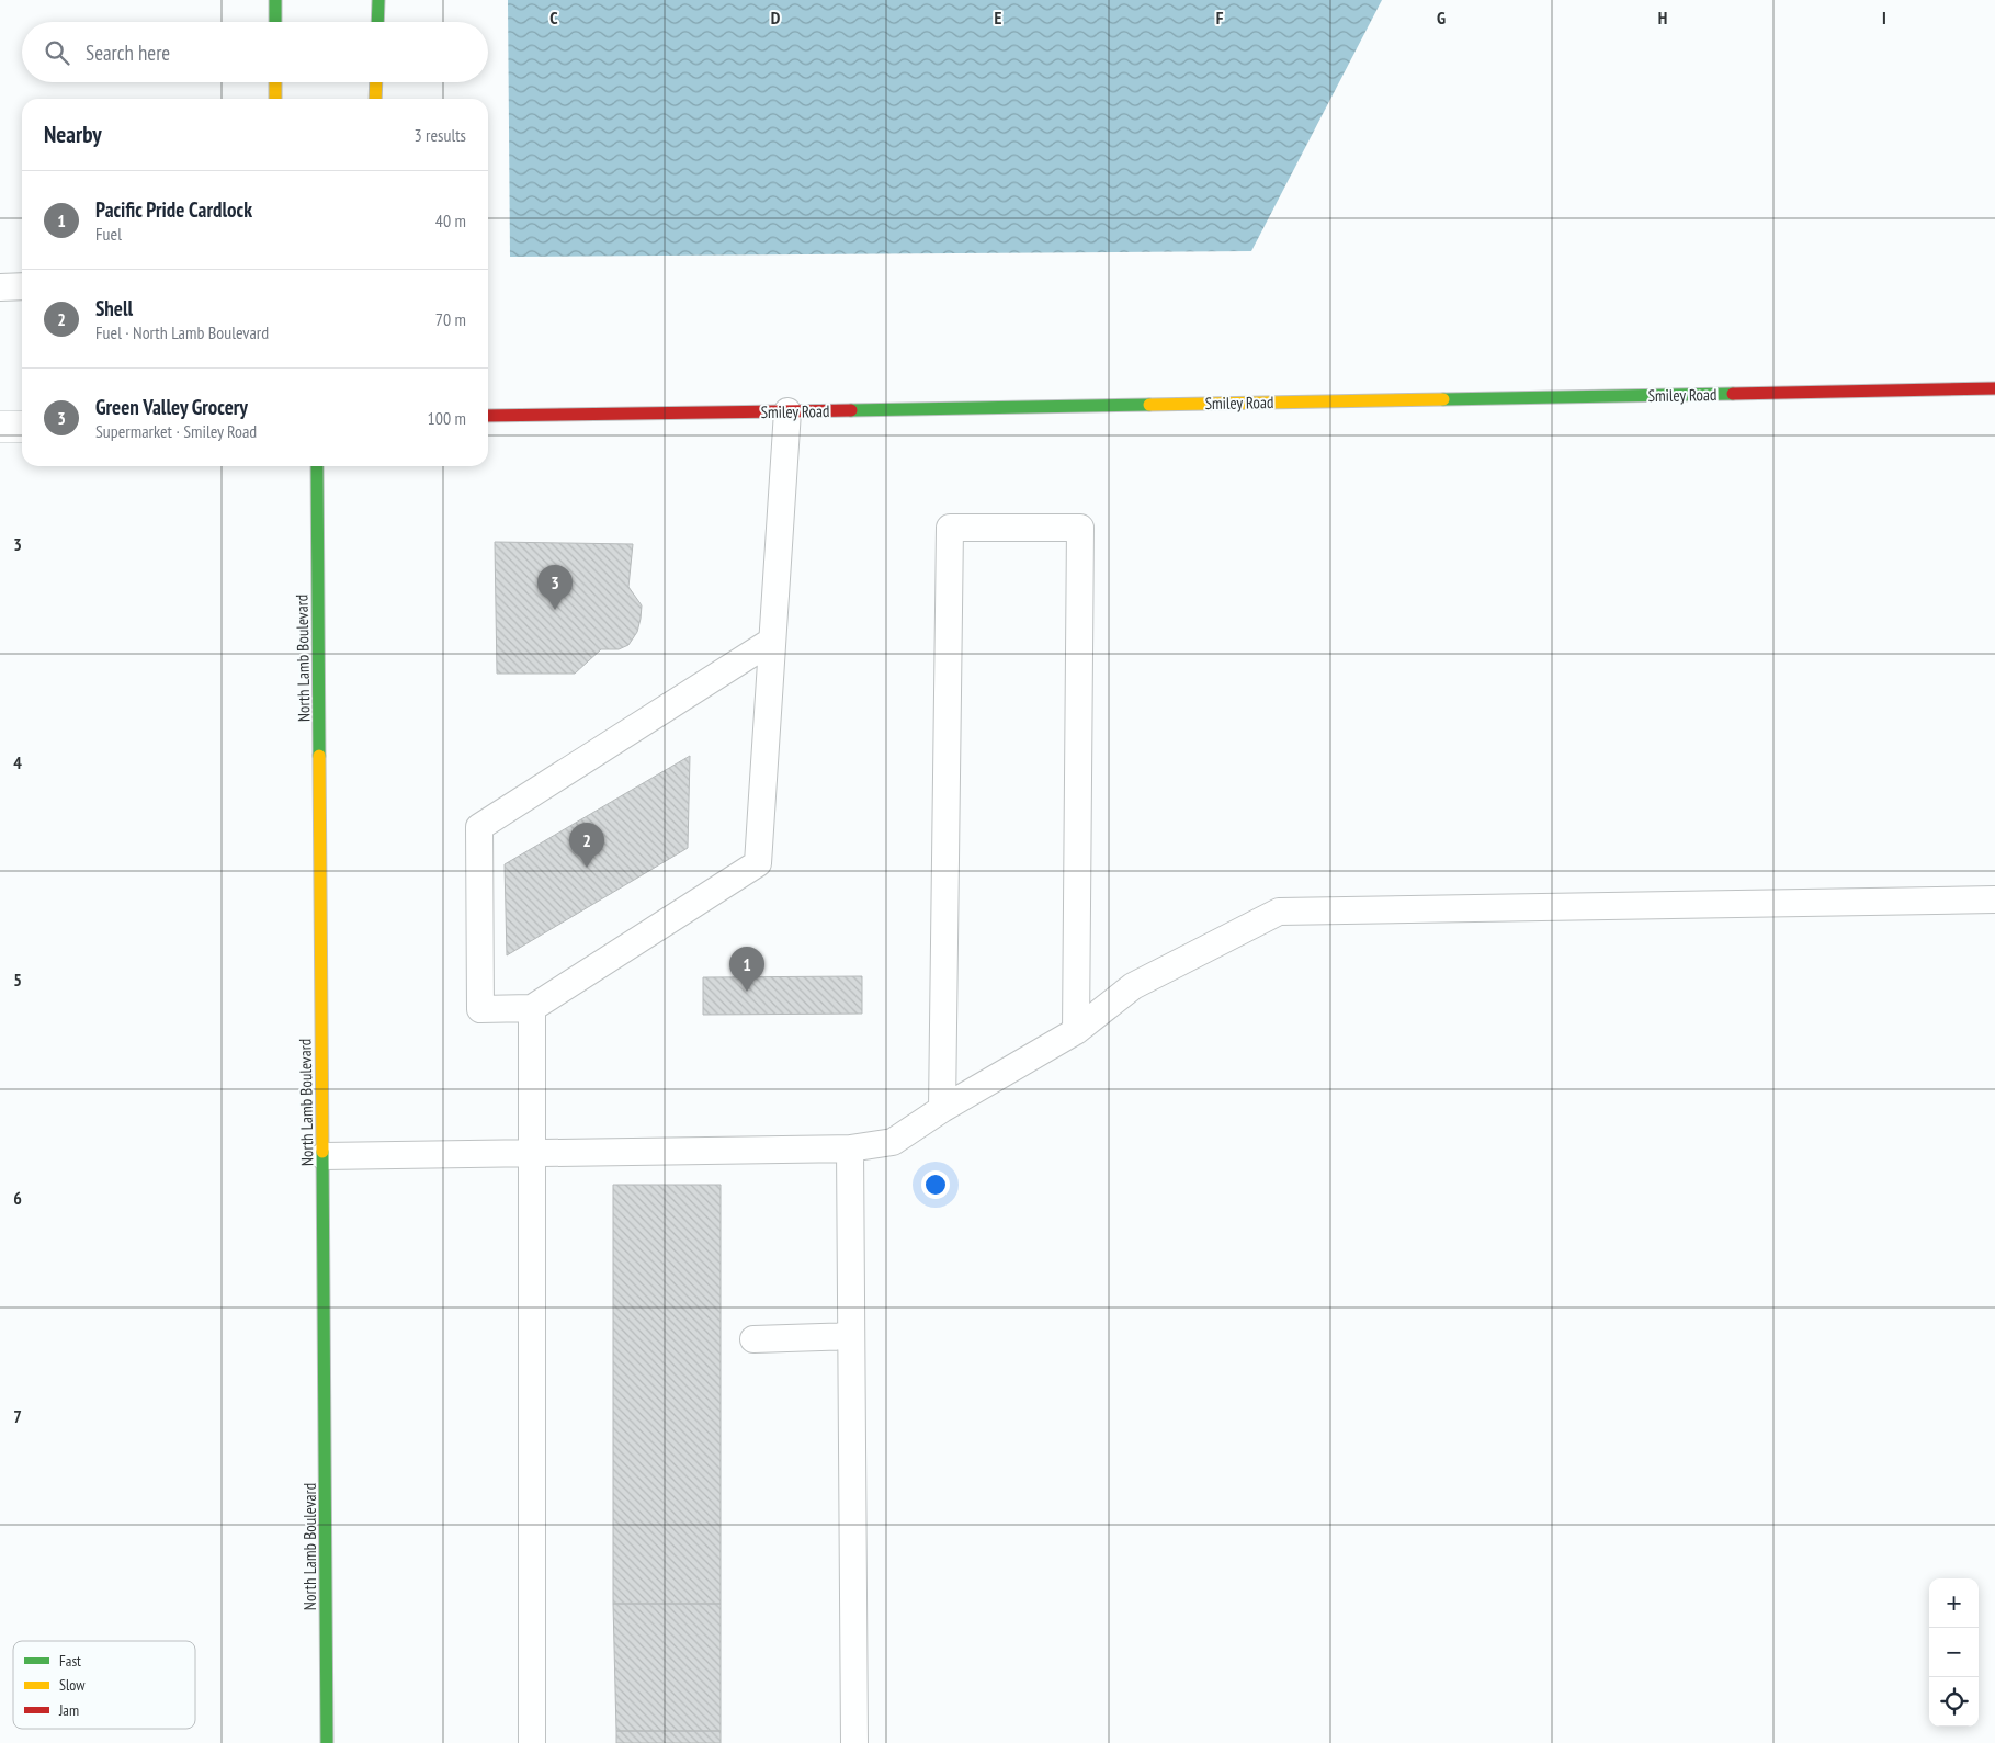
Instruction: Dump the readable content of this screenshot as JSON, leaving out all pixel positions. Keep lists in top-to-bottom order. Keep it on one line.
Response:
{"streets":{"street":["Smiley Road","North Lamb Boulevard"]},"legend":["Fast","Slow","Jam"],"page":{"search":"Search here","heading":["Nearby","3 results"],"list":[{"mark":"1","name":"Pacific Pride Cardlock","note":"Fuel","value":"40 m"},{"mark":"2","name":"Shell","note":"Fuel · North Lamb Boulevard","value":"70 m"},{"mark":"3","name":"Green Valley Grocery","note":"Supermarket · Smiley Road","value":"100 m"}],"pins":["3","2","1"],"map_buttons":["+","−"]},"grid":{"columns":["C","D","E","F","G","H","I"],"rows":["3","4","5","6","7"]}}
